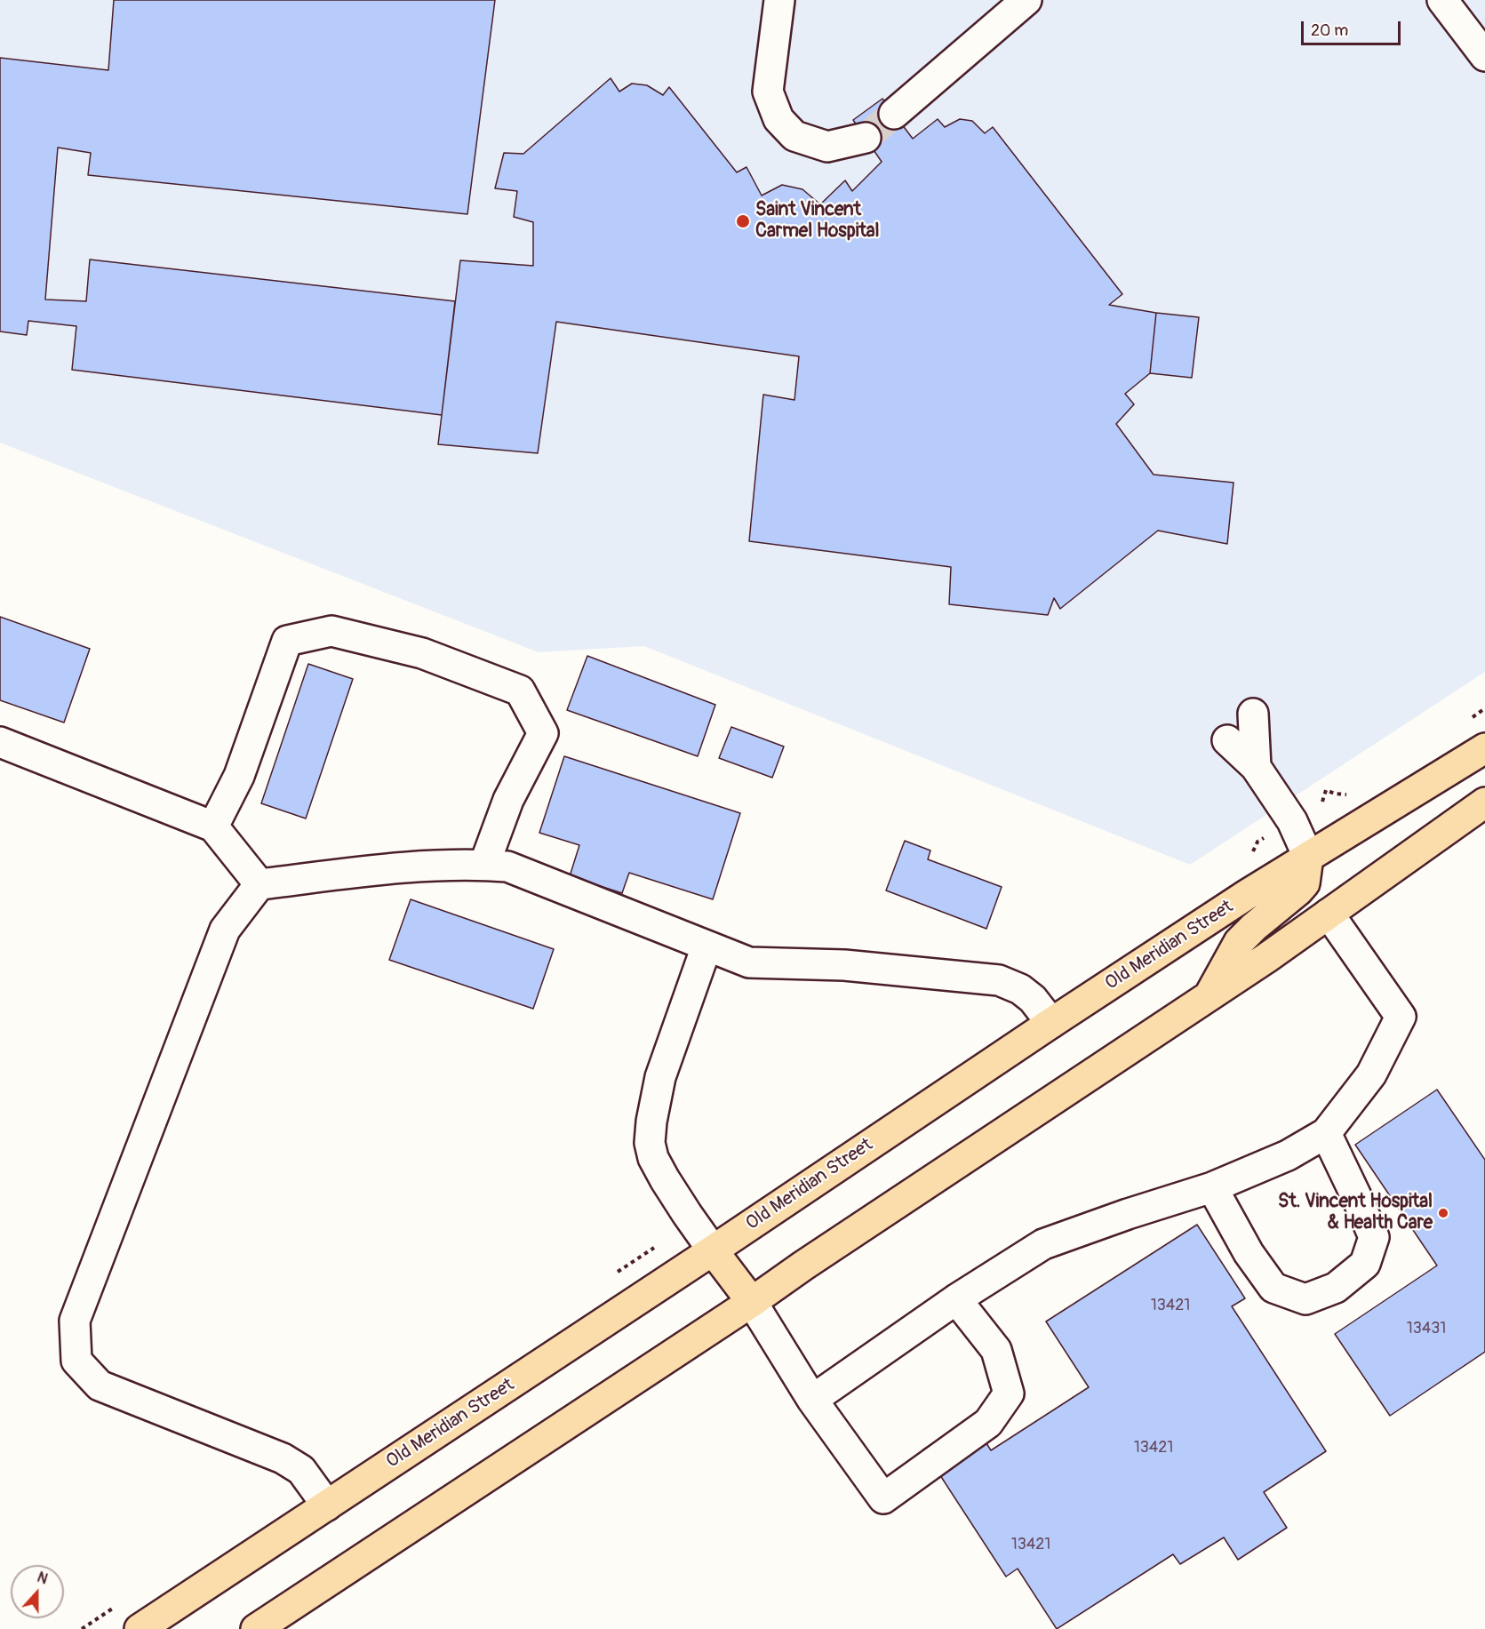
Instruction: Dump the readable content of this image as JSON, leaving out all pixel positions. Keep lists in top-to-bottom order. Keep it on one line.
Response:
{"streets":{"main road":["Old Meridian Street"]},"places":["Saint Vincent Carmel Hospital","St. Vincent Hospital & Health Care"],"house_numbers":["13421","13431","13421","13421"],"scale_bar":"20 m","north":"top"}
